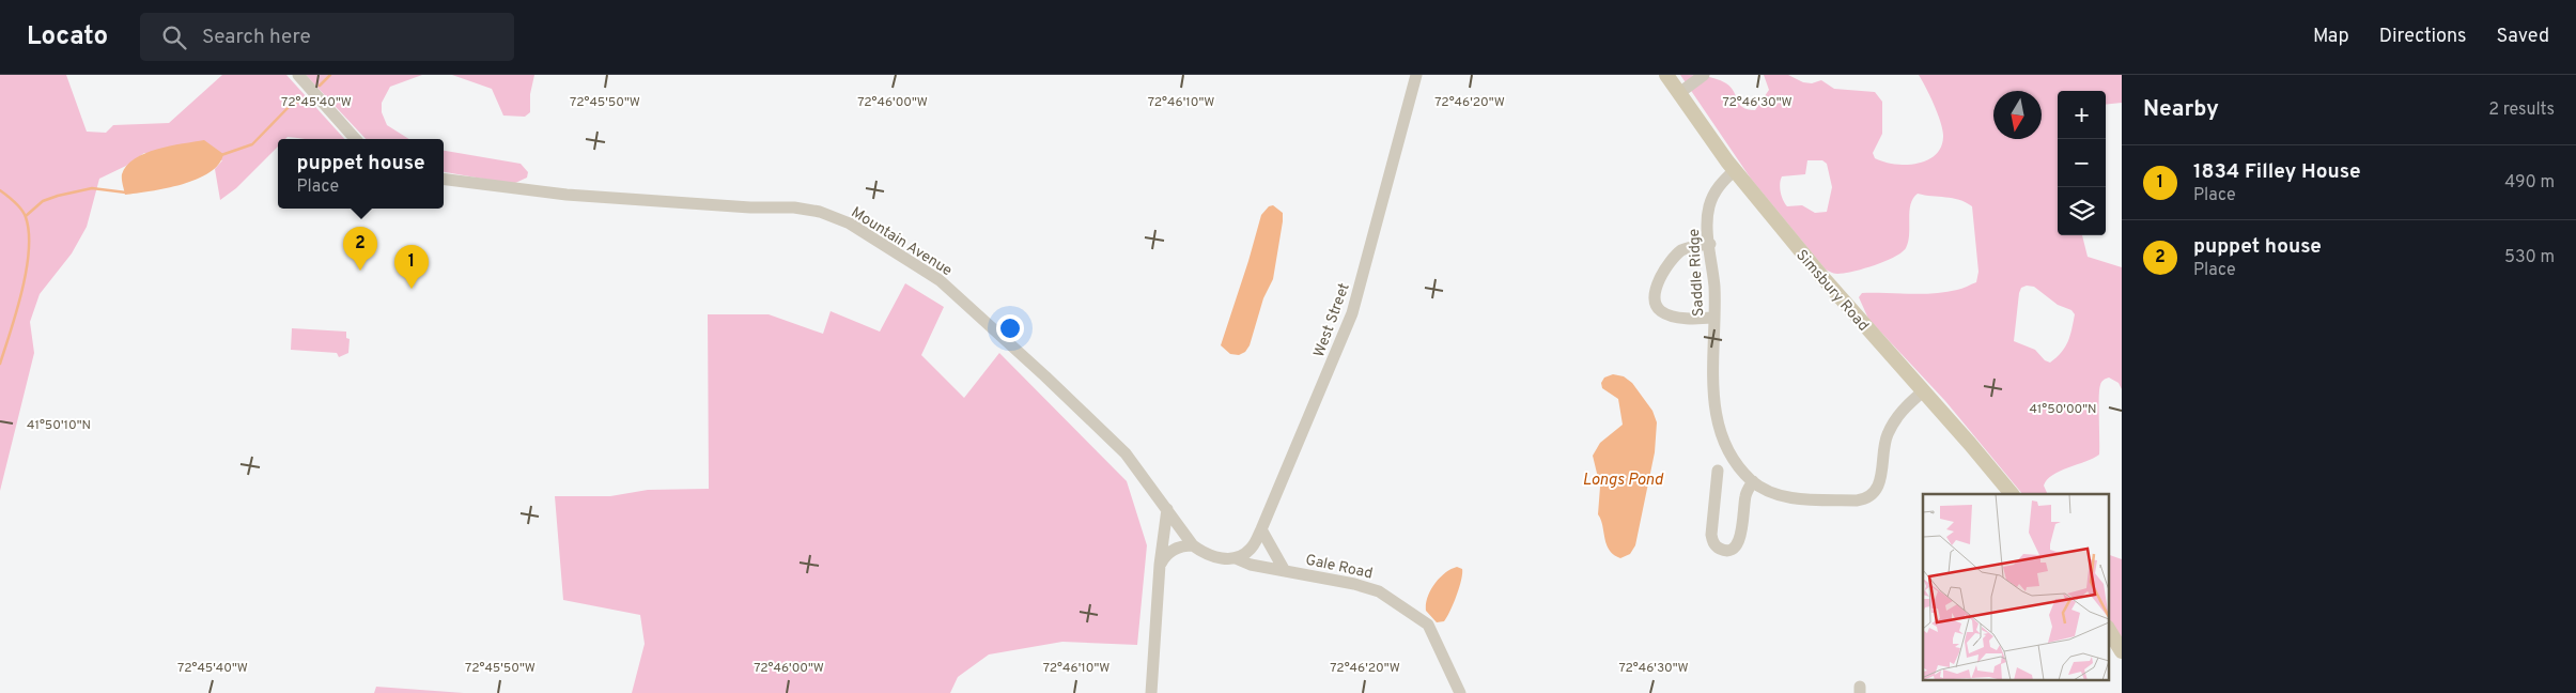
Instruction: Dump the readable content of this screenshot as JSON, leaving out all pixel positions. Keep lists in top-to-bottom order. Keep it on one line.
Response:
{"streets":{"main road":["Simsbury Road"],"street":["Mountain Avenue","Saddle Ridge","West Street","Gale Road"]},"crossings":[["Mountain Avenue","West Street"],["Mountain Avenue","Gale Road"],["Saddle Ridge","Simsbury Road"],["West Street","Gale Road"]],"water":["Longs Pond"],"north":"bottom","page":{"header":"Locato","search":"Search here","nav":["Map","Directions","Saved"],"heading":["Nearby","2 results"],"map_buttons":["+","−"],"popup":["puppet house","Place"],"list":[{"mark":"1","name":"1834 Filley House","note":"Place","value":"490 m"},{"mark":"2","name":"puppet house","note":"Place","value":"530 m"}],"pins":["2","1"]},"coordinates":["72°45'40\"W","72°45'50\"W","72°46'00\"W","72°46'10\"W","72°46'20\"W","72°46'30\"W","41°50'00\"N","41°50'10\"N"]}
